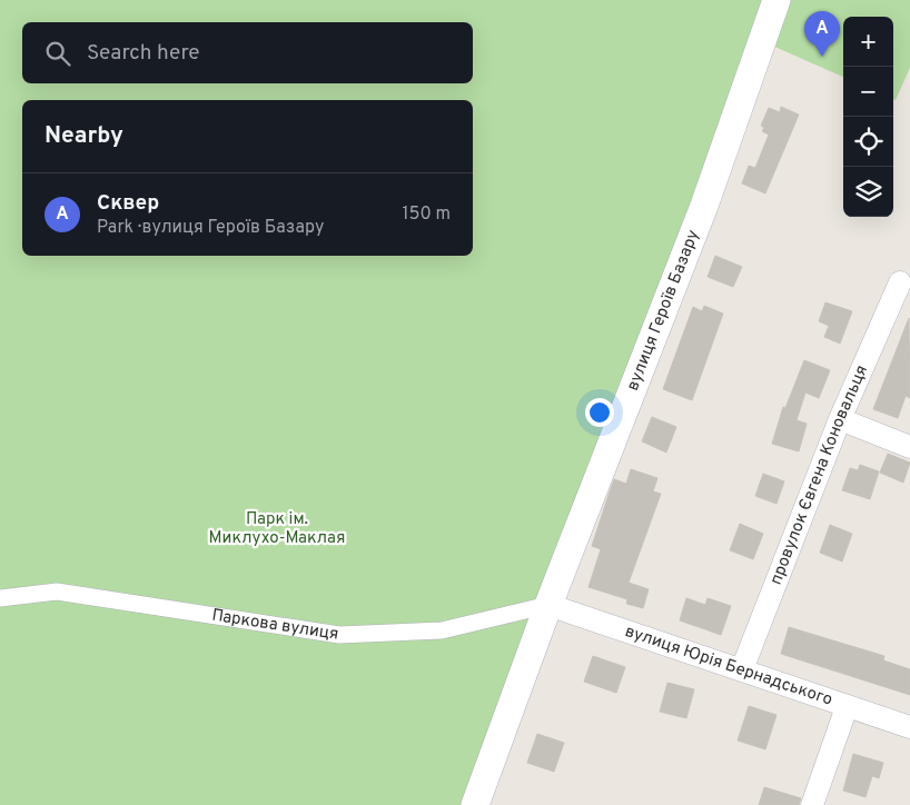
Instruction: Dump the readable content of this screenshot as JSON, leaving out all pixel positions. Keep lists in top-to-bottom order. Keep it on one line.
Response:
{"streets":{"street":["вулиця Героїв Базару","провулок Євгена Коновальця","Паркова вулиця","вулиця Юрія Бернадського"]},"crossings":[["вулиця Героїв Базару","Паркова вулиця"],["вулиця Героїв Базару","вулиця Юрія Бернадського"],["провулок Євгена Коновальця","вулиця Юрія Бернадського"],["Паркова вулиця","вулиця Юрія Бернадського"]],"parks":["Парк ім. Миклухо-Маклая"],"page":{"pins":"A","map_buttons":["+","−"],"search":"Search here","heading":"Nearby","list":[{"mark":"A","name":"Сквер","note":"Park · вулиця Героїв Базару","value":"150 m"}]}}
